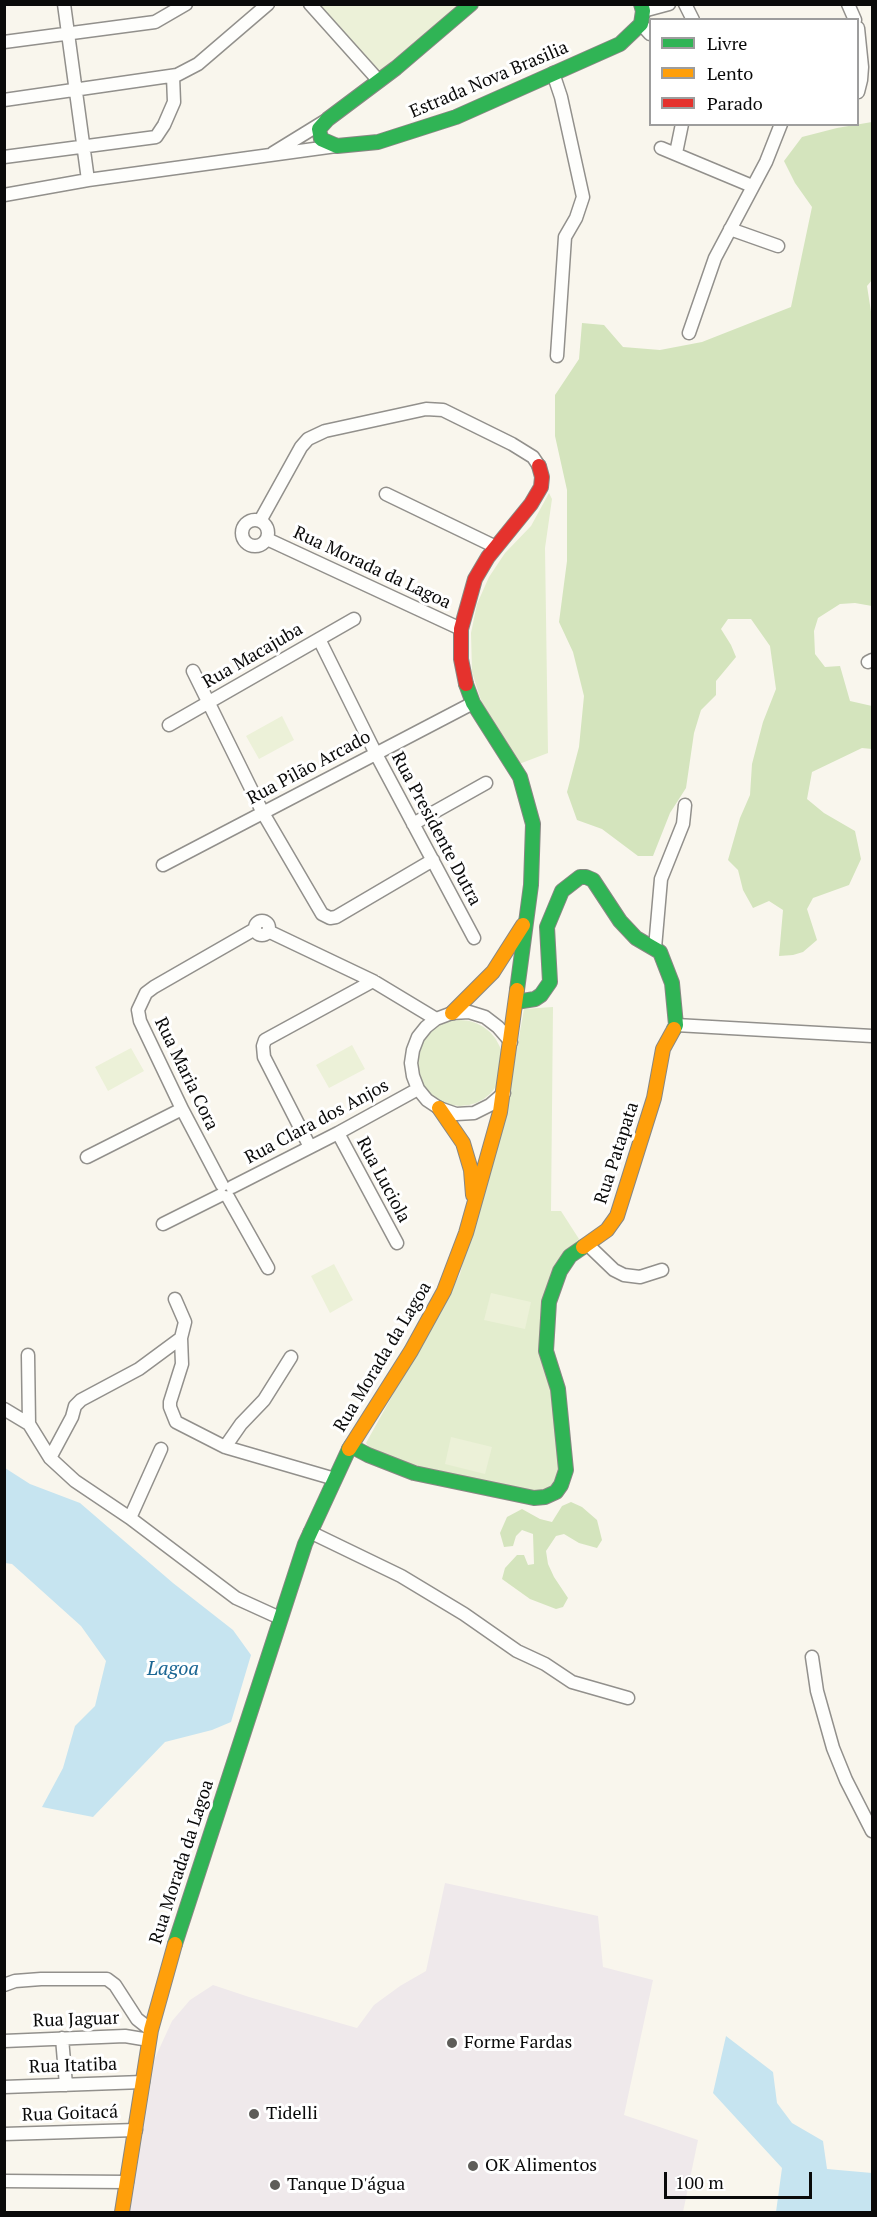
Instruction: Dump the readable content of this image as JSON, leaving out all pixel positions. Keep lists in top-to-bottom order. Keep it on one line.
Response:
{"streets":{"street":["Estrada Nova Brasilia","Rua Morada da Lagoa","Rua Macajuba","Rua Pilão Arcado","Rua Presidente Dutra","Rua Maria Cora","Rua Clara dos Anjos","Rua Patapata","Rua Luciola","Rua Jaguar","Rua Itatiba","Rua Goitacá"]},"crossings":[["Rua Morada da Lagoa","Rua Pilão Arcado"],["Rua Morada da Lagoa","Rua Clara dos Anjos"],["Rua Morada da Lagoa","Rua Patapata"],["Rua Morada da Lagoa","Rua Jaguar"],["Rua Morada da Lagoa","Rua Itatiba"],["Rua Morada da Lagoa","Rua Goitacá"],["Rua Macajuba","Rua Presidente Dutra"],["Rua Pilão Arcado","Rua Presidente Dutra"],["Rua Maria Cora","Rua Clara dos Anjos"],["Rua Clara dos Anjos","Rua Luciola"]],"water":["Lagoa"],"places":["Forme Fardas","Tidelli","OK Alimentos","Tanque D'água"],"legend":["Livre","Lento","Parado"],"scale_bar":"100 m"}
